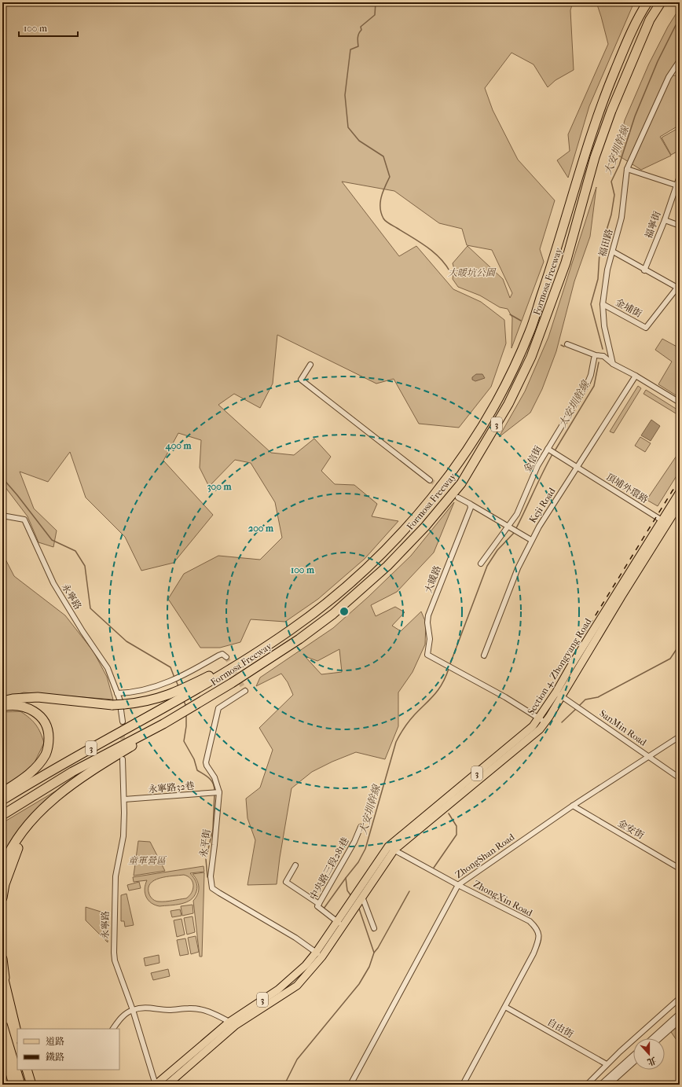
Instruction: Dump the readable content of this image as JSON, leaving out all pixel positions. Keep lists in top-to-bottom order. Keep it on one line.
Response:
{"streets":{"highway":["Formosa Freeway","3"],"main road":["Section 4, Zhongyang Road"],"street":["福寧街","福田路","金埔街","金信街","頂埔外環路","Keji Road","大暖路","永寧路","SanMin Road","永寧路32巷","金安街","永平街","ZhongShan Road","中央路三段281巷","ZhongXin Road","自由街"]},"crossings":[["福田路","金埔街"],["Formosa Freeway","3"],["3","永寧路"],["3","Section 4, Zhongyang Road"],["3","永平街"],["3","中央路三段281巷"],["金信街","頂埔外環路"],["頂埔外環路","Keji Road"],["頂埔外環路","Section 4, Zhongyang Road"],["大暖路","Section 4, Zhongyang Road"],["永寧路","永寧路32巷"],["Section 4, Zhongyang Road","SanMin Road"],["Section 4, Zhongyang Road","ZhongXin Road"],["SanMin Road","ZhongShan Road"],["永寧路32巷","永平街"],["金安街","ZhongShan Road"],["ZhongShan Road","ZhongXin Road"],["ZhongXin Road","自由街"]],"water":["大安圳幹線"],"parks":["大暖坑公園","童軍營區"],"legend":["道路","鐵路"],"scale_bar":"100 m","north":"bottom","rings":["400 m","300 m","200 m","100 m"]}
